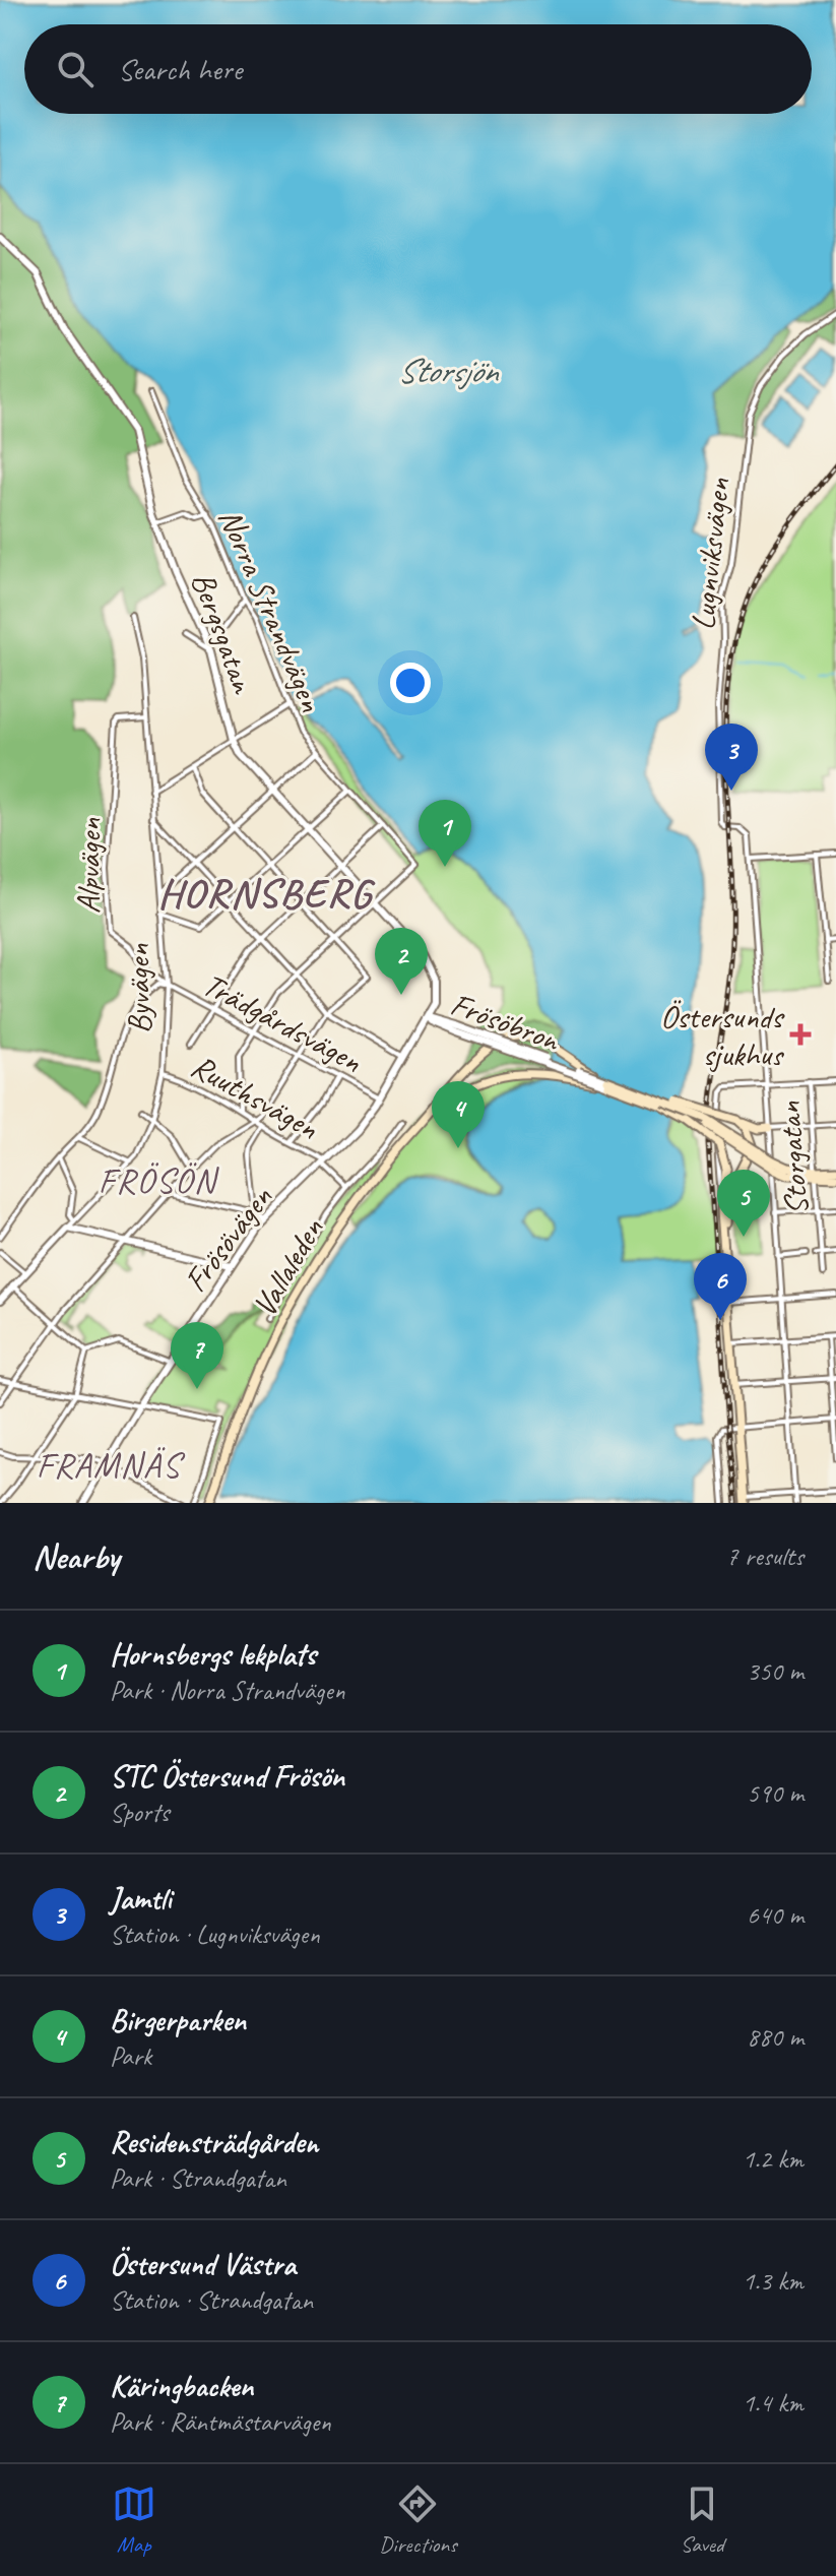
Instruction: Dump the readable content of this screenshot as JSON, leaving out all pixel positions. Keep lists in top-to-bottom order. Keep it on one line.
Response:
{"streets":{"main road":["Frösöbron","Vallaleden"],"street":["Lugnviksvägen","Norra Strandvägen","Bergsgatan","Alpvägen","Byvägen","Trädgårdsvägen","Ruuthsvägen","Storgatan","Frösövägen"]},"crossings":[["Norra Strandvägen","Bergsgatan"],["Alpvägen","Byvägen"],["Alpvägen","Trädgårdsvägen"],["Byvägen","Trädgårdsvägen"],["Byvägen","Ruuthsvägen"],["Frösöbron","Frösövägen"],["Frösöbron","Vallaleden"],["Trädgårdsvägen","Frösövägen"],["Ruuthsvägen","Frösövägen"]],"districts":["HORNSBERG","FRÖSÖN","FRAMNÄS"],"water":["Storsjön"],"places":{"health":["Östersunds sjukhus"]},"page":{"search":"Search here","pins":["3","1","2","4","5","6","7"],"heading":["Nearby","7 results"],"list":[{"mark":"1","name":"Hornsbergs lekplats","note":"Park · Norra Strandvägen","value":"350 m"},{"mark":"2","name":"STC Östersund Frösön","note":"Sports","value":"590 m"},{"mark":"3","name":"Jamtli","note":"Station · Lugnviksvägen","value":"640 m"},{"mark":"4","name":"Birgerparken","note":"Park","value":"880 m"},{"mark":"5","name":"Residensträdgården","note":"Park · Strandgatan","value":"1.2 km"},{"mark":"6","name":"Östersund Västra","note":"Station · Strandgatan","value":"1.3 km"},{"mark":"7","name":"Käringbacken","note":"Park · Räntmästarvägen","value":"1.4 km"}],"nav":["Map","Directions","Saved"]}}
